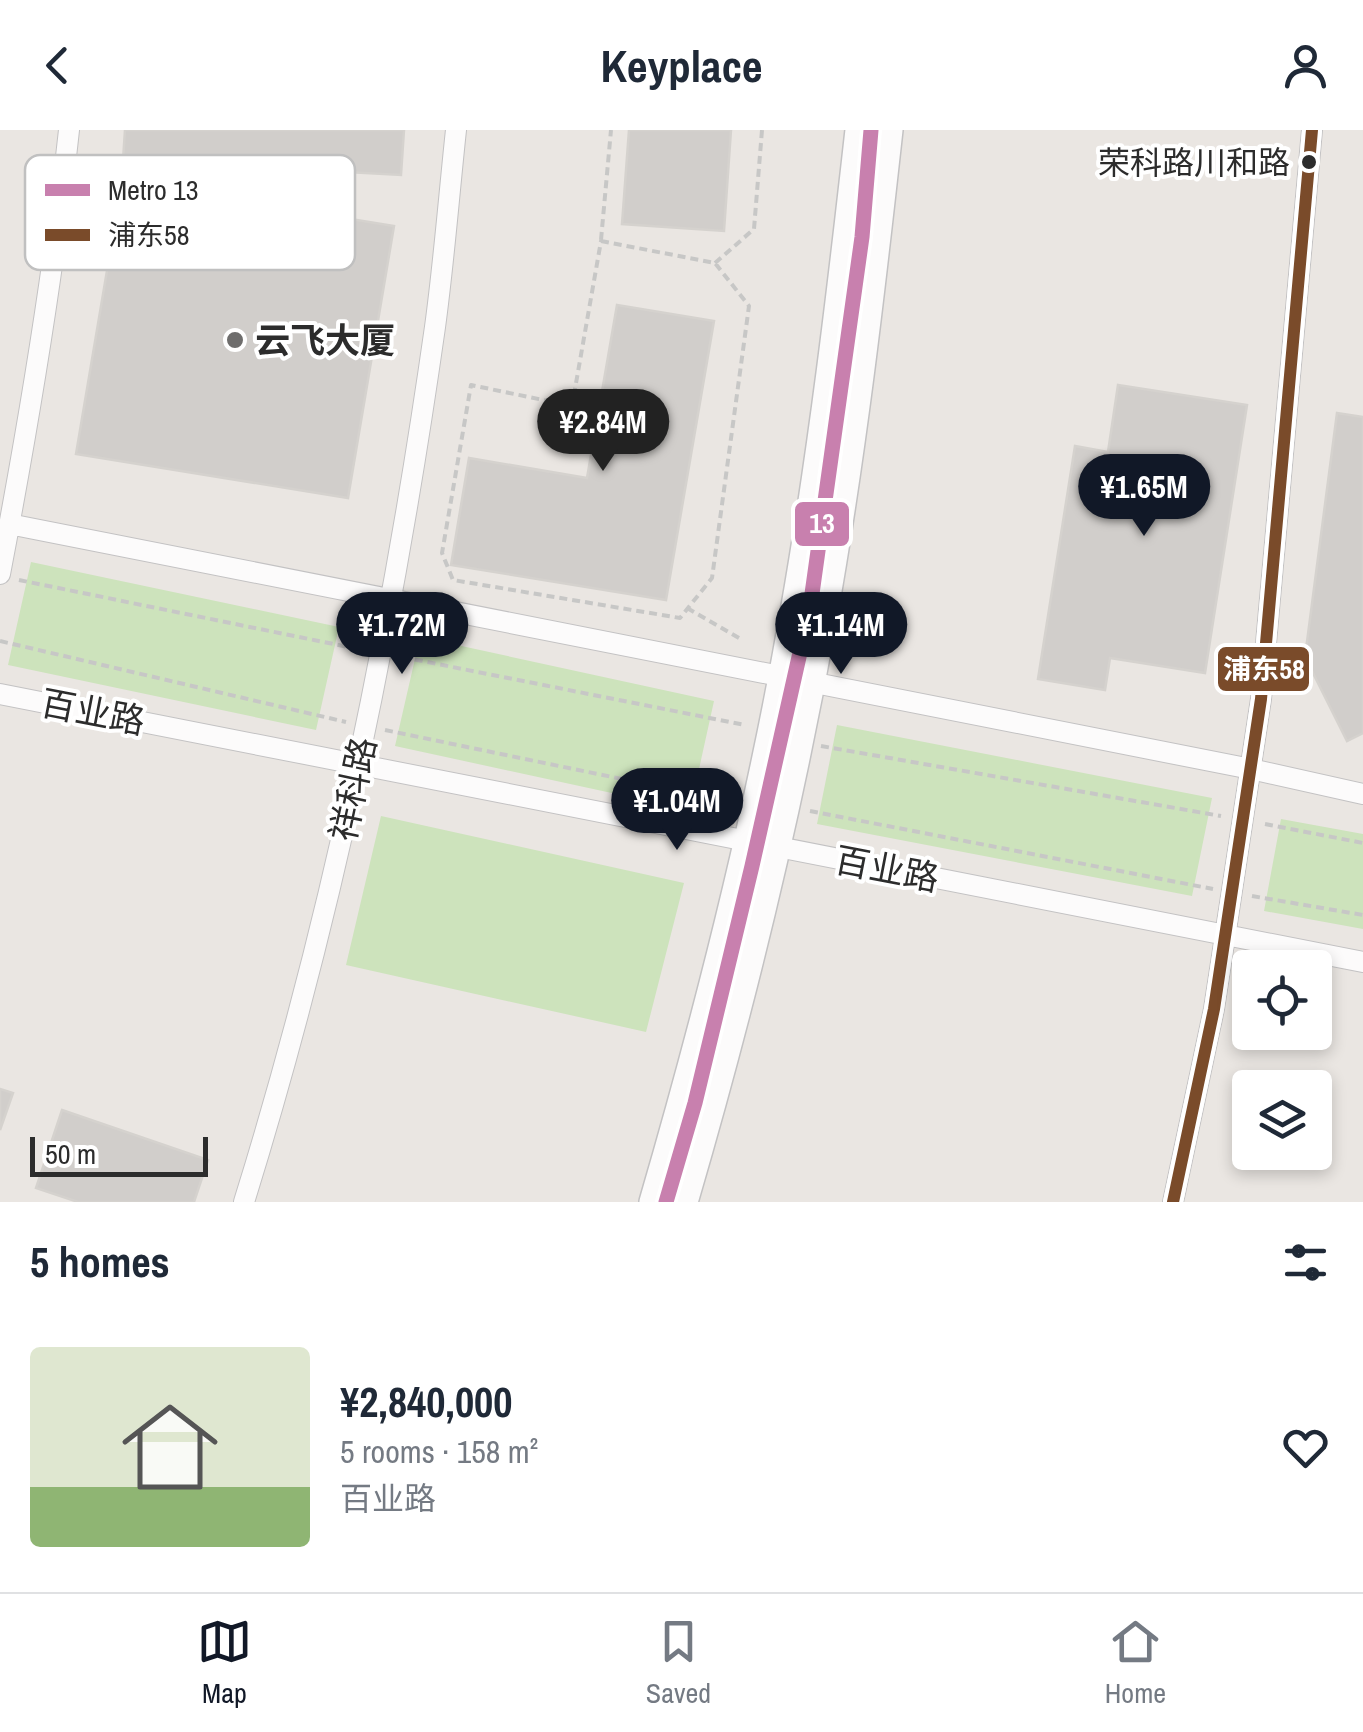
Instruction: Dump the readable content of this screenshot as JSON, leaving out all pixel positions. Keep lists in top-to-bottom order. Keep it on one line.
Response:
{"streets":{"street":["百业路","祥科路"]},"crossings":[["百业路","祥科路"]],"places":["荣科路川和路","云飞大厦"],"lines":["metro line 13","transit line 浦东58"],"legend":["Metro 13","浦东58"],"scale_bar":"50 m","page":{"header":"Keyplace","price":["¥2.84M","¥1.65M","¥1.72M","¥1.14M","¥1.04M"],"scale":"50 m","heading":"5 homes","list":[{"name":"¥2,840,000","note":"5 rooms · 158 m² · 百业路"}],"tabs":["Map","Saved","Home"]}}
